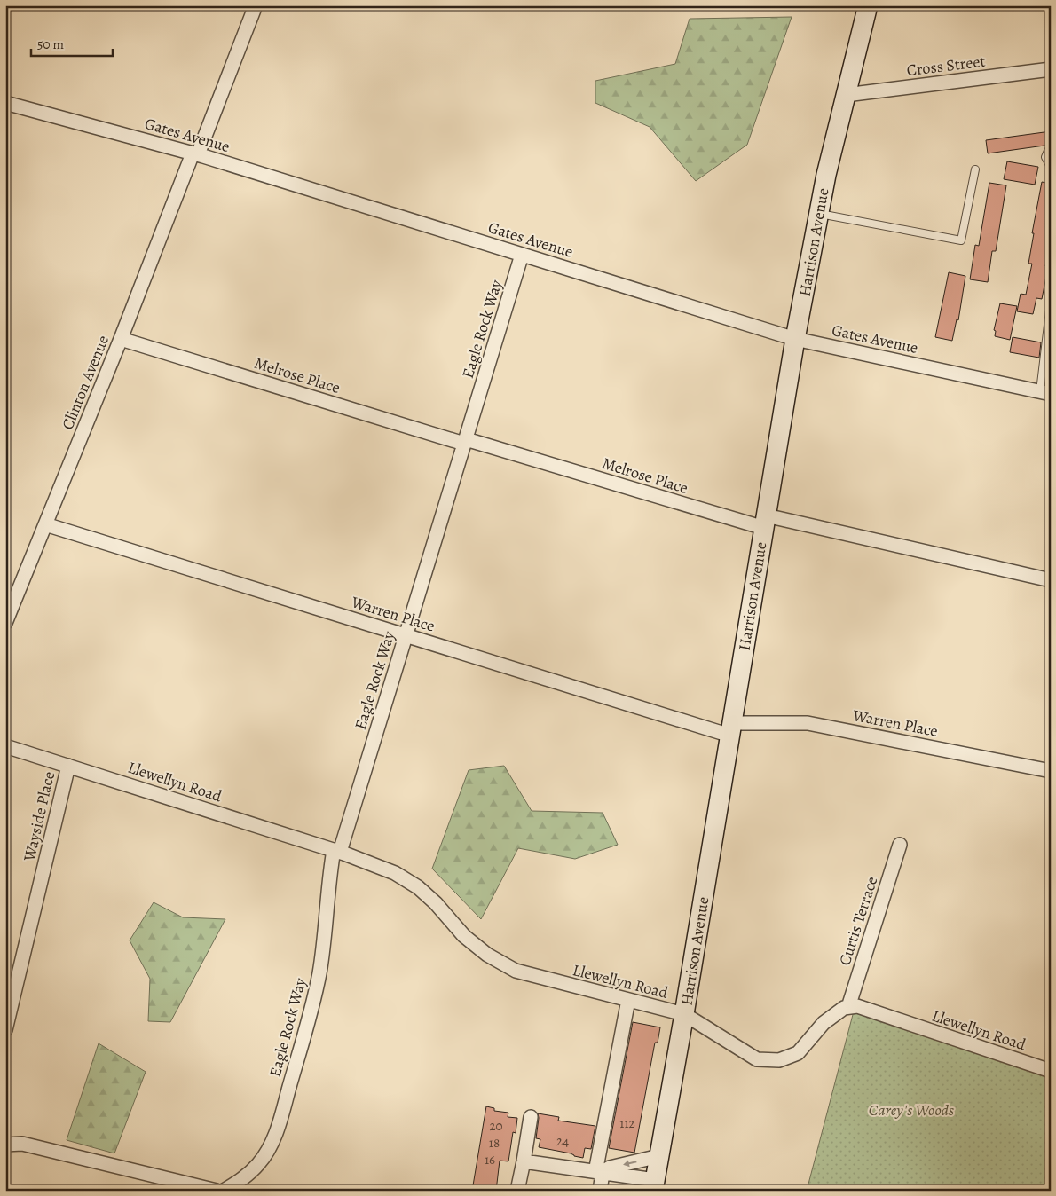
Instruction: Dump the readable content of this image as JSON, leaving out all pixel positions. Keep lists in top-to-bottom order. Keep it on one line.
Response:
{"streets":{"street":["Cross Street","Gates Avenue","Harrison Avenue","Eagle Rock Way","Melrose Place","Clinton Avenue","Warren Place","Llewellyn Road","Wayside Place","Curtis Terrace"]},"crossings":[["Cross Street","Harrison Avenue"],["Gates Avenue","Harrison Avenue"],["Gates Avenue","Eagle Rock Way"],["Gates Avenue","Clinton Avenue"],["Harrison Avenue","Melrose Place"],["Harrison Avenue","Warren Place"],["Harrison Avenue","Llewellyn Road"],["Eagle Rock Way","Melrose Place"],["Eagle Rock Way","Warren Place"],["Eagle Rock Way","Llewellyn Road"],["Melrose Place","Clinton Avenue"],["Clinton Avenue","Warren Place"],["Llewellyn Road","Wayside Place"],["Llewellyn Road","Curtis Terrace"]],"parks":["Carey's Woods"],"house_numbers":["112","20","24","18","16"],"scale_bar":"50 m"}
